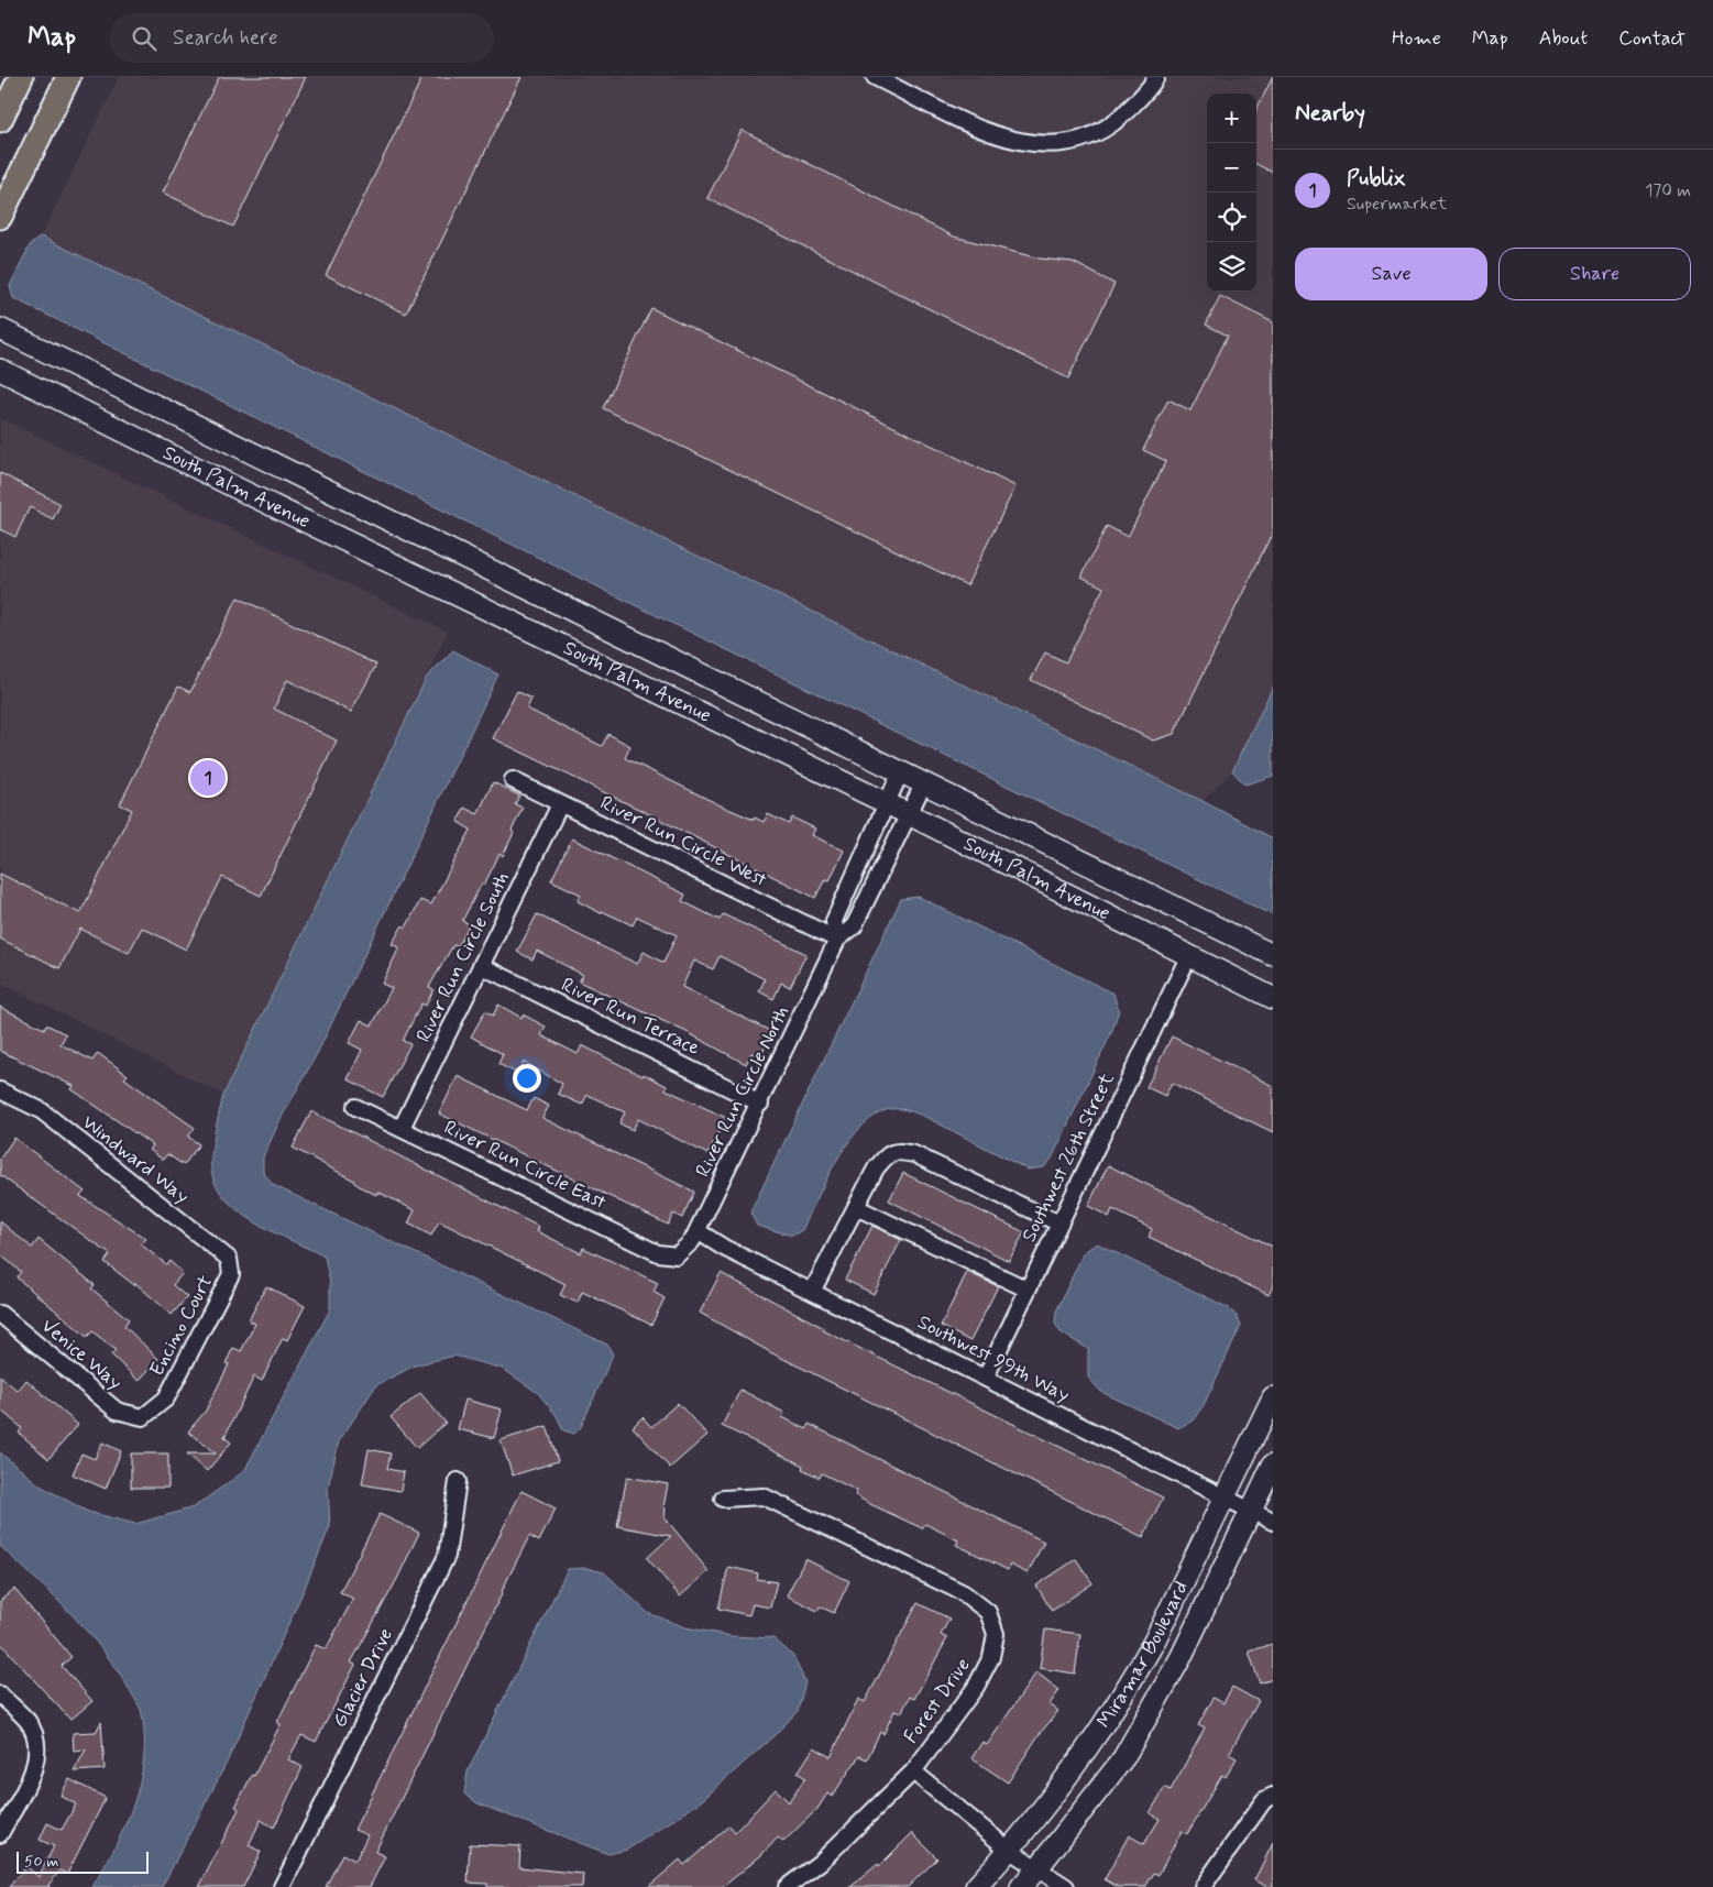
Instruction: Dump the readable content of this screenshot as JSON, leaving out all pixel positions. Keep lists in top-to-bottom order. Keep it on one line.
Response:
{"streets":{"main road":["South Palm Avenue","Miramar Boulevard"],"street":["River Run Circle West","River Run Circle South","River Run Terrace","River Run Circle North","Southwest 26th Street","Windward Way","River Run Circle East","Encino Court","Venice Way","Southwest 99th Way","Glacier Drive","Forest Drive"]},"crossings":[["South Palm Avenue","River Run Circle North"],["South Palm Avenue","Southwest 26th Street"],["River Run Circle West","River Run Circle South"],["River Run Circle West","River Run Circle North"],["River Run Circle South","River Run Terrace"],["River Run Circle South","River Run Circle East"],["River Run Terrace","River Run Circle North"],["River Run Circle North","River Run Circle East"],["River Run Circle North","Southwest 99th Way"],["Southwest 26th Street","Southwest 99th Way"],["Windward Way","Encino Court"],["Encino Court","Venice Way"],["Southwest 99th Way","Miramar Boulevard"]],"scale_bar":"50 m","page":{"header":"Map","search":"Search here","nav":["Home","Map","About","Contact"],"heading":"Nearby","map_buttons":["+","−"],"list":[{"mark":"1","name":"Publix","note":"Supermarket","value":"170 m"}],"buttons":["Save","Share"],"pins":"1","scale":"50 m"}}
